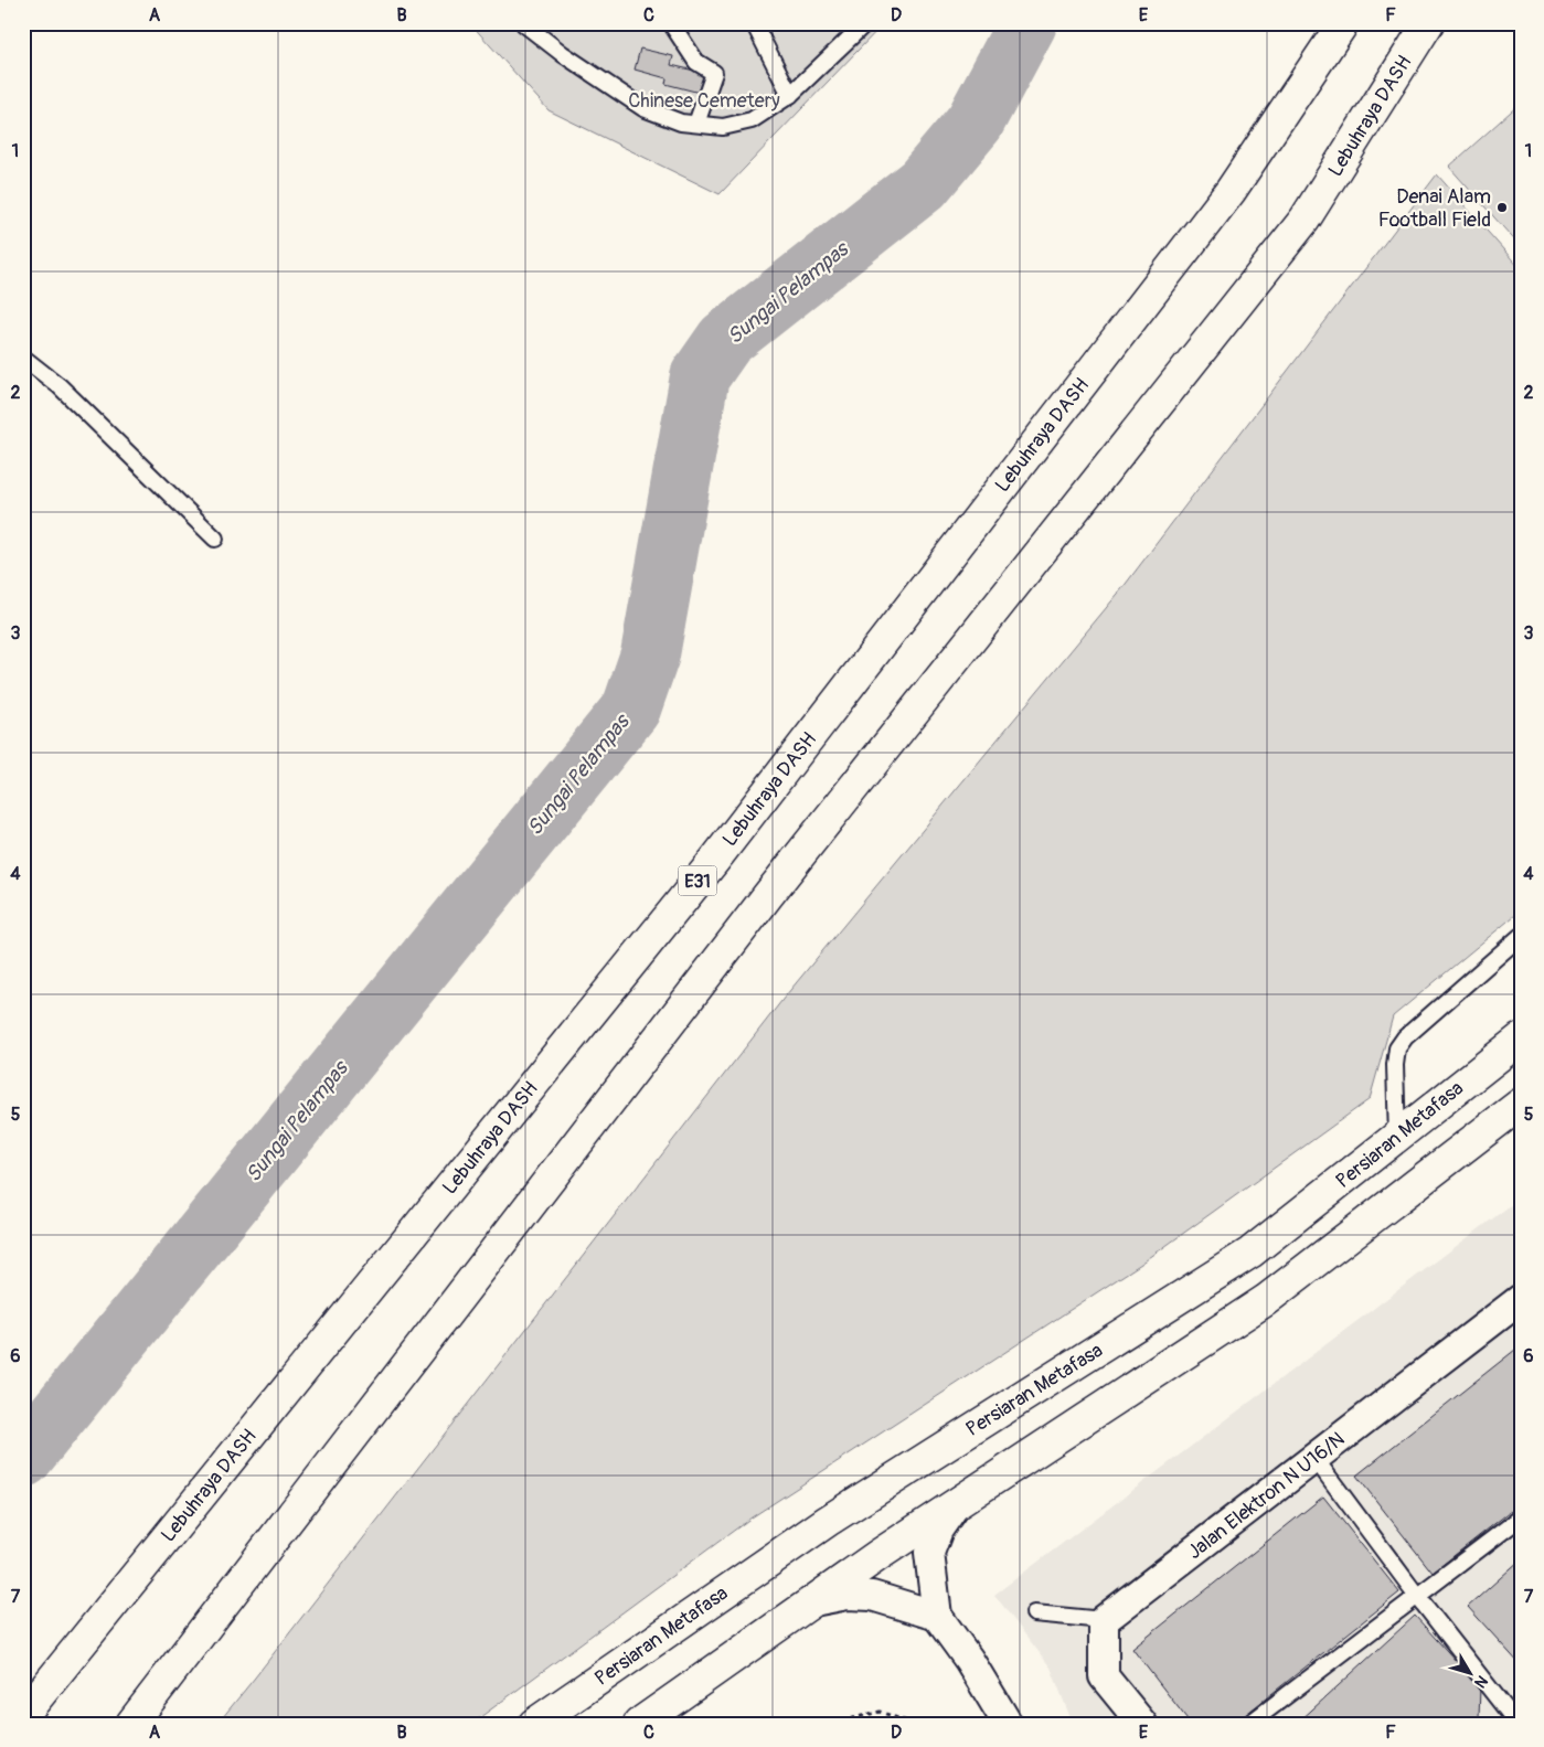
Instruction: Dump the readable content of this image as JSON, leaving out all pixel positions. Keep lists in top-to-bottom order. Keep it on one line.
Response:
{"streets":{"main road":["Lebuhraya DASH","E31","Persiaran Metafasa"],"street":["Jalan Elektron N U16/N"]},"water":["Sungai Pelampas"],"parks":["Chinese Cemetery"],"places":["Denai Alam Football Field"],"north":"bottom right","grid":{"columns":["A","B","C","D","E","F"],"rows":["1","2","3","4","5","6","7"]}}
